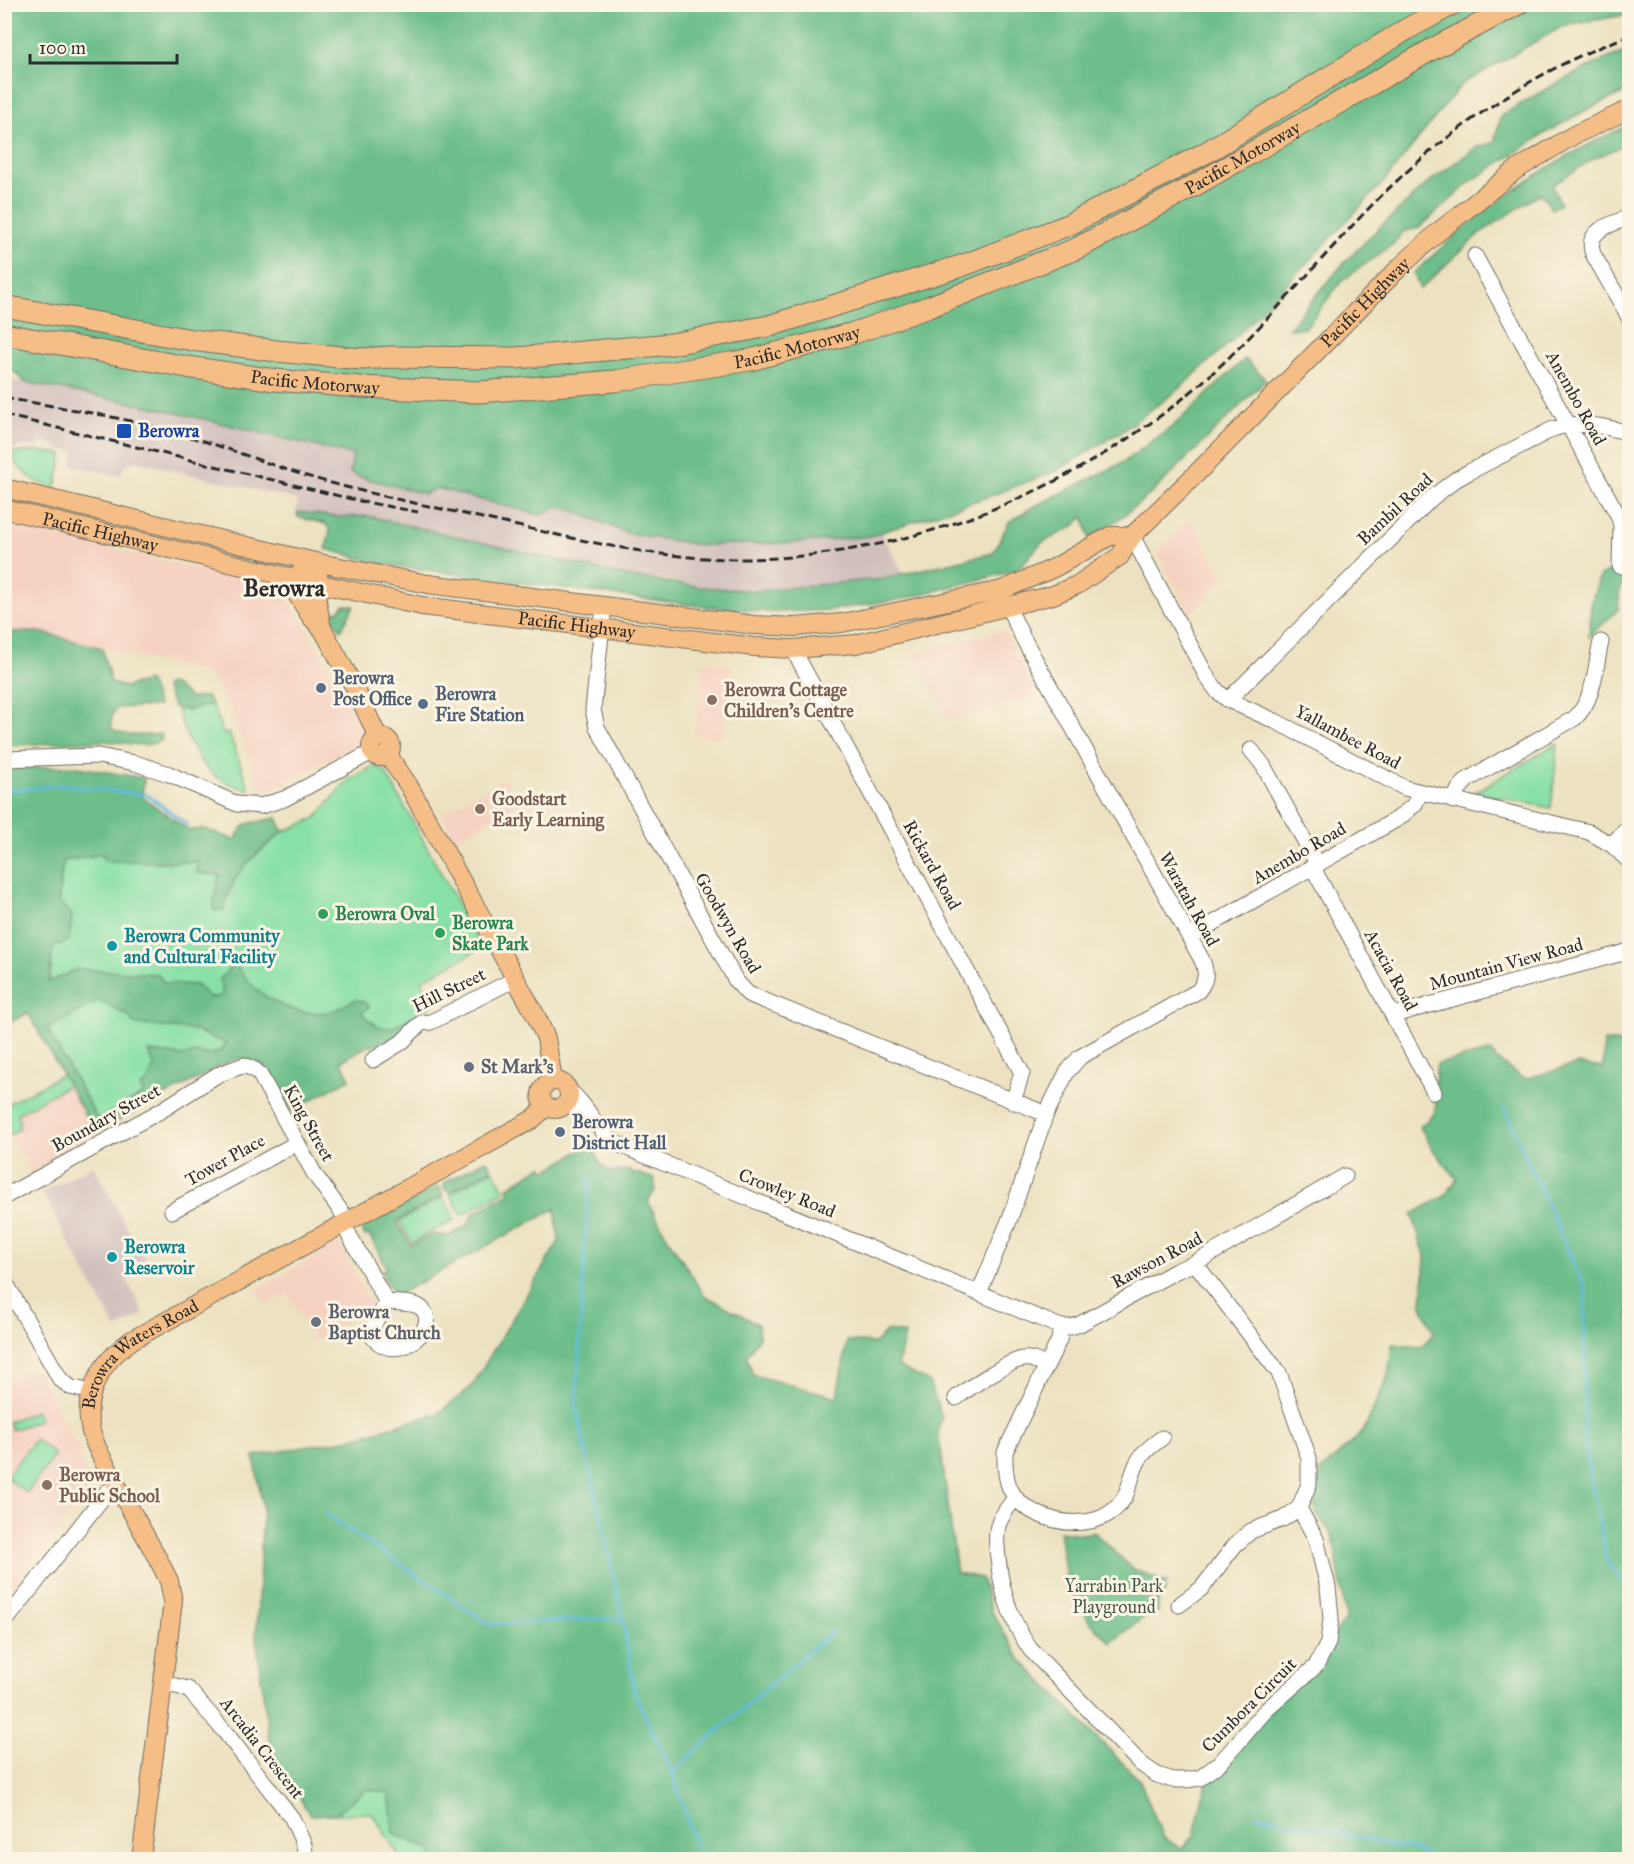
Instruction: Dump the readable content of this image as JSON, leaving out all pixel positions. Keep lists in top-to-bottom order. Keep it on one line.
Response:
{"streets":{"highway":["Pacific Motorway"],"main road":["Pacific Highway","Berowra Waters Road"],"street":["Anembo Road","Bambil Road","Yallambee Road","Rickard Road","Waratah Road","Goodwyn Road","Mountain View Road","Acacia Road","Hill Street","Boundary Street","King Street","Tower Place","Crowley Road","Rawson Road","Cumbora Circuit","Arcadia Crescent"]},"crossings":[["Pacific Highway","Yallambee Road"],["Pacific Highway","Rickard Road"],["Pacific Highway","Waratah Road"],["Pacific Highway","Goodwyn Road"],["Anembo Road","Bambil Road"],["Anembo Road","Yallambee Road"],["Anembo Road","Waratah Road"],["Anembo Road","Acacia Road"],["Bambil Road","Yallambee Road"],["Rickard Road","Goodwyn Road"],["Waratah Road","Goodwyn Road"],["Waratah Road","Crowley Road"],["Mountain View Road","Acacia Road"],["Boundary Street","King Street"],["King Street","Tower Place"],["King Street","Berowra Waters Road"],["Berowra Waters Road","Arcadia Crescent"]],"districts":["Berowra"],"parks":["Yarrabin Park Playground"],"places":{"transit":["Berowra"],"other":["Berowra Post Office","Berowra Cottage Children's Centre","Berowra Fire Station","Goodstart Early Learning","Berowra Oval","Berowra Skate Park","Berowra Community and Cultural Facility","St Mark's","Berowra District Hall","Berowra Reservoir","Berowra Baptist Church","Berowra Public School"]},"scale_bar":"100 m"}
